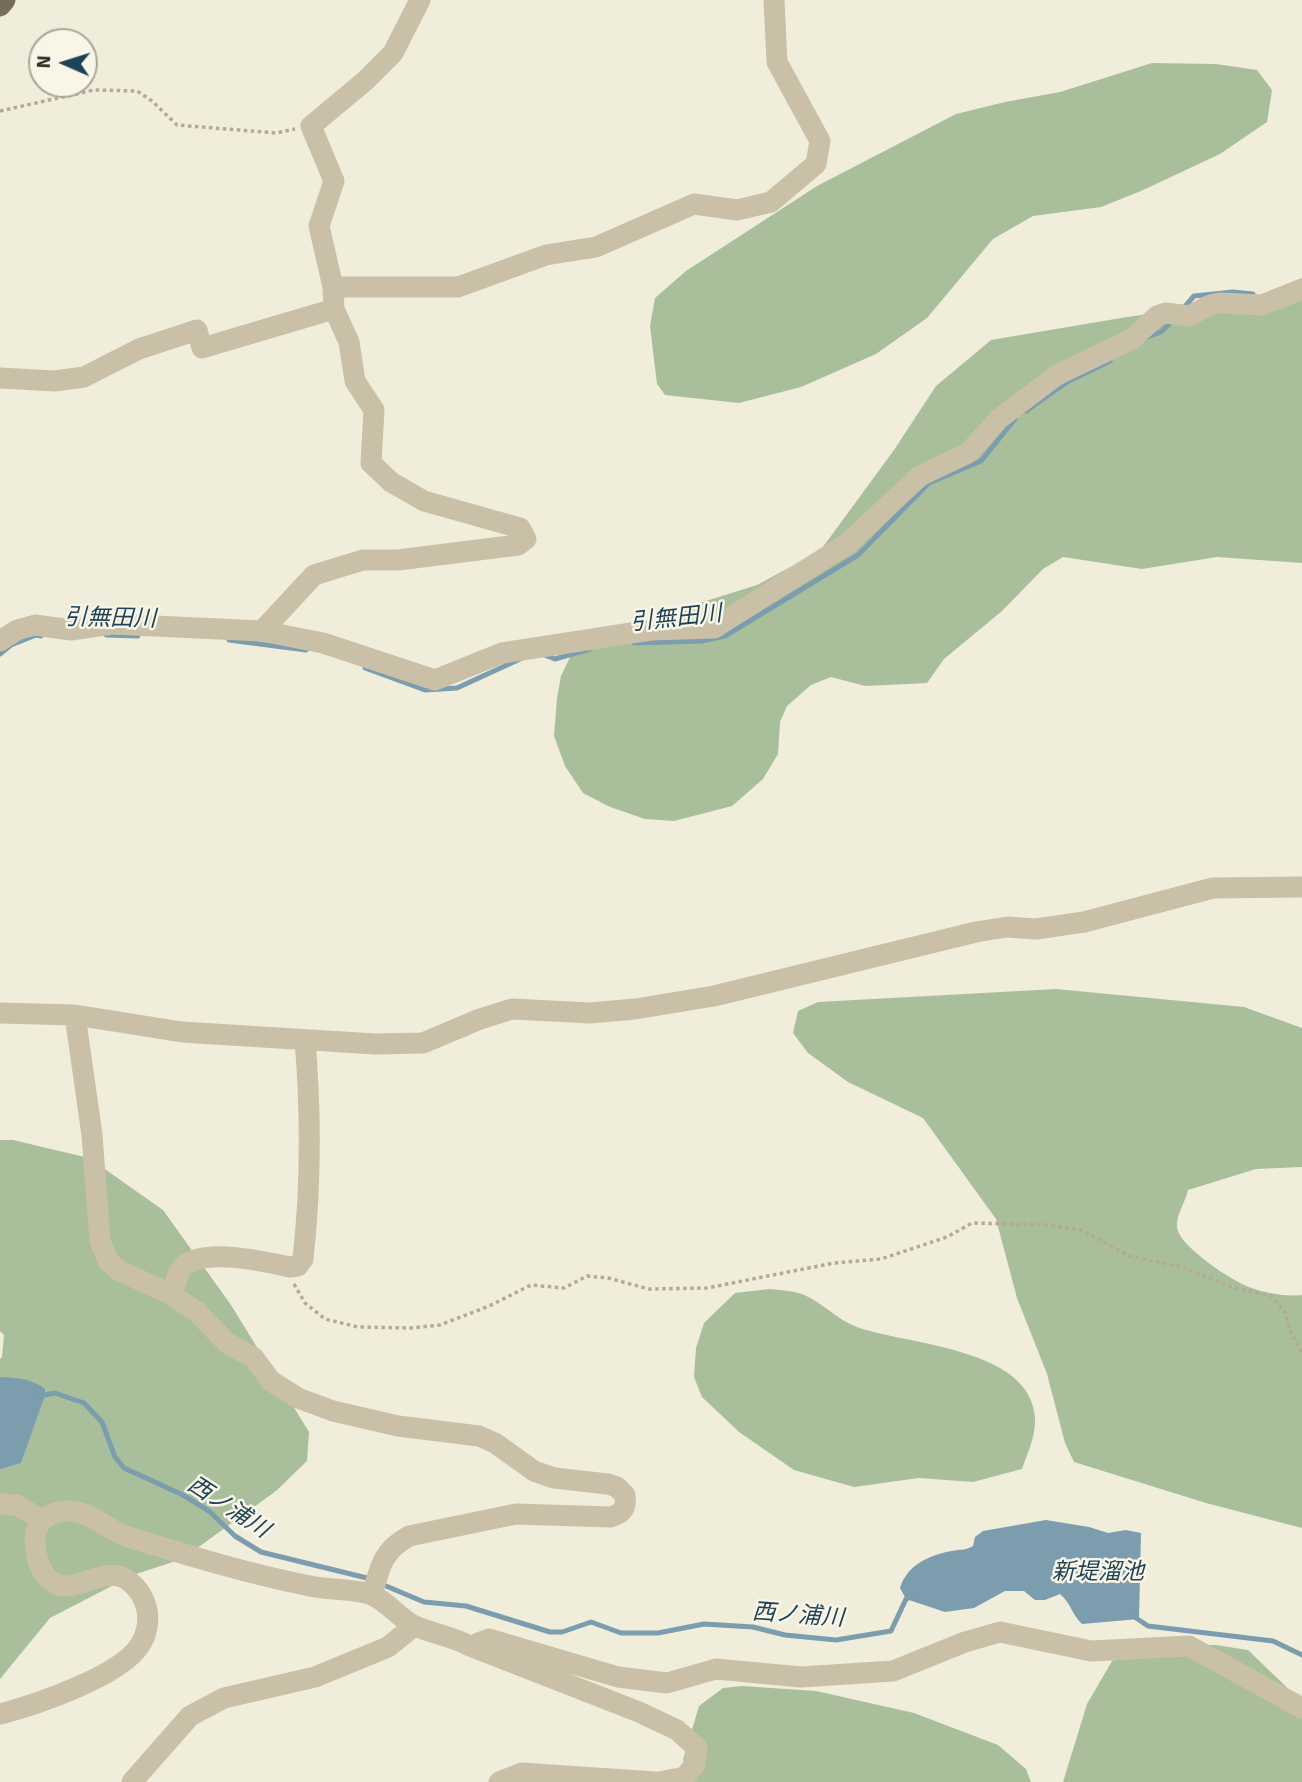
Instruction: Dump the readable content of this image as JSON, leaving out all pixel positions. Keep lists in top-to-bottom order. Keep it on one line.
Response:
{"water":["引無田川","西ノ浦川","新堤溜池"],"north":"left"}
